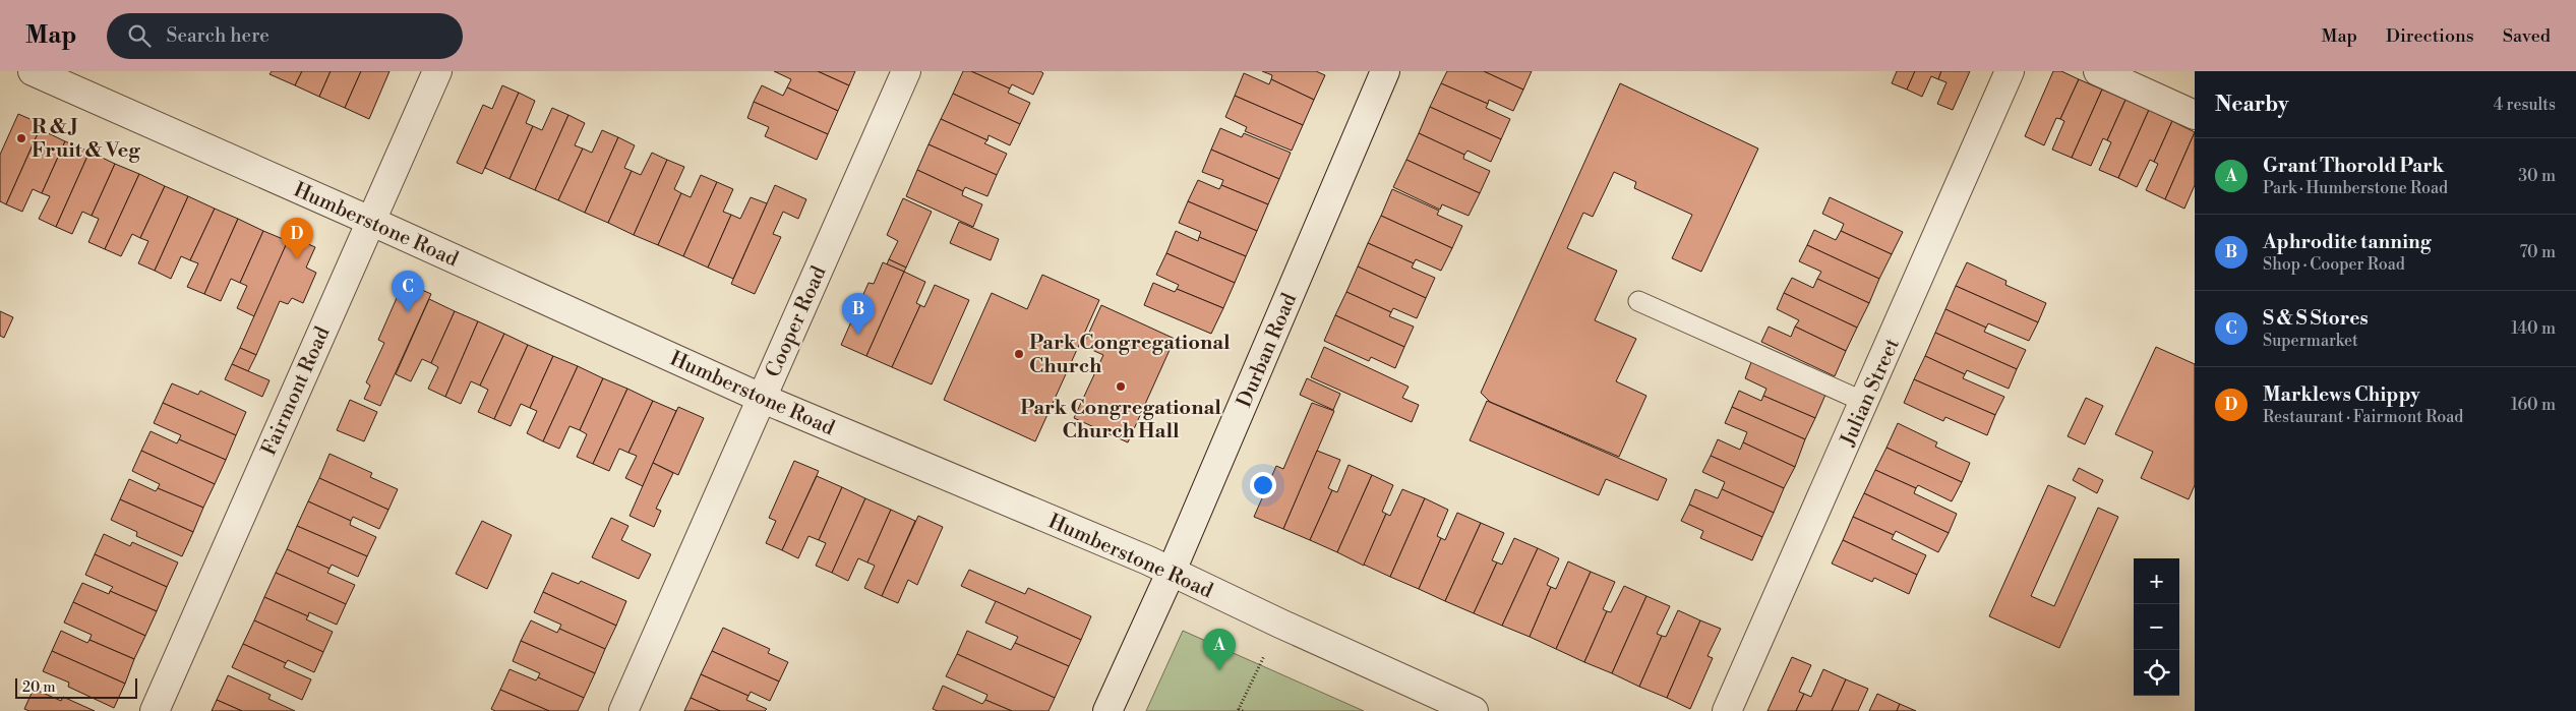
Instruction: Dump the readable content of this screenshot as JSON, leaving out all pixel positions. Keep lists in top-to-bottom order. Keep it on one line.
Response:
{"streets":{"street":["Humberstone Road","Cooper Road","Durban Road","Fairmont Road","Julian Street"]},"crossings":[["Humberstone Road","Cooper Road"],["Humberstone Road","Durban Road"],["Humberstone Road","Fairmont Road"]],"places":["R & J Fruit & Veg","Park Congregational Church","Park Congregational Church Hall"],"scale_bar":"20 m","page":{"header":"Map","search":"Search here","nav":["Map","Directions","Saved"],"heading":["Nearby","4 results"],"list":[{"mark":"A","name":"Grant Thorold Park","note":"Park · Humberstone Road","value":"30 m"},{"mark":"B","name":"Aphrodite tanning","note":"Shop · Cooper Road","value":"70 m"},{"mark":"C","name":"S & S Stores","note":"Supermarket","value":"140 m"},{"mark":"D","name":"Marklews Chippy","note":"Restaurant · Fairmont Road","value":"160 m"}],"pins":["D","C","B","A"],"map_buttons":["+","−"],"scale":"20 m"}}
